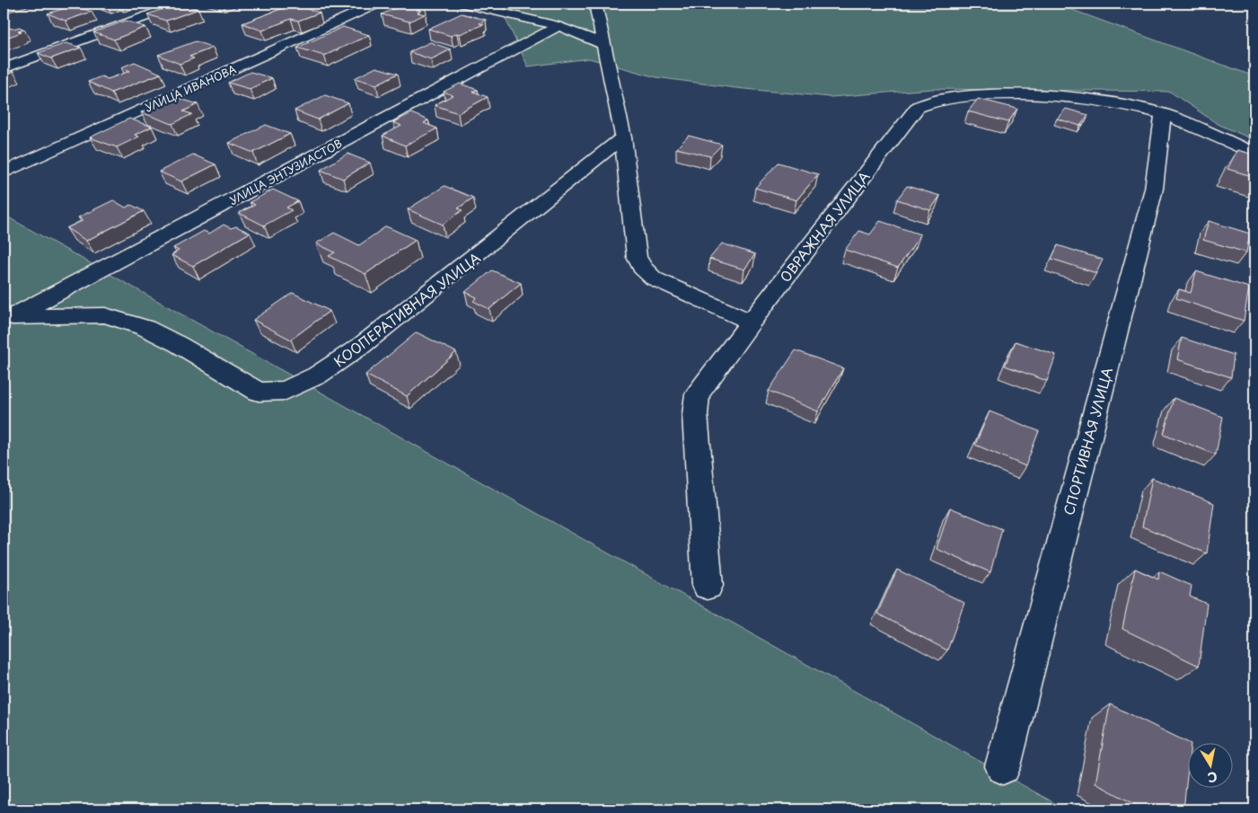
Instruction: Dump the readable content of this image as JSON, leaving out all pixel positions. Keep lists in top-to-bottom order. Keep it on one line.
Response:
{"streets":{"street":["УЛИЦА ИВАНОВА","УЛИЦА ЭНТУЗИАСТОВ","ОВРАЖНАЯ УЛИЦА","КООПЕРАТИВНАЯ УЛИЦА","СПОРТИВНАЯ УЛИЦА"]},"crossings":[["УЛИЦА ЭНТУЗИАСТОВ","КООПЕРАТИВНАЯ УЛИЦА"],["ОВРАЖНАЯ УЛИЦА","СПОРТИВНАЯ УЛИЦА"]],"north":"bottom"}
